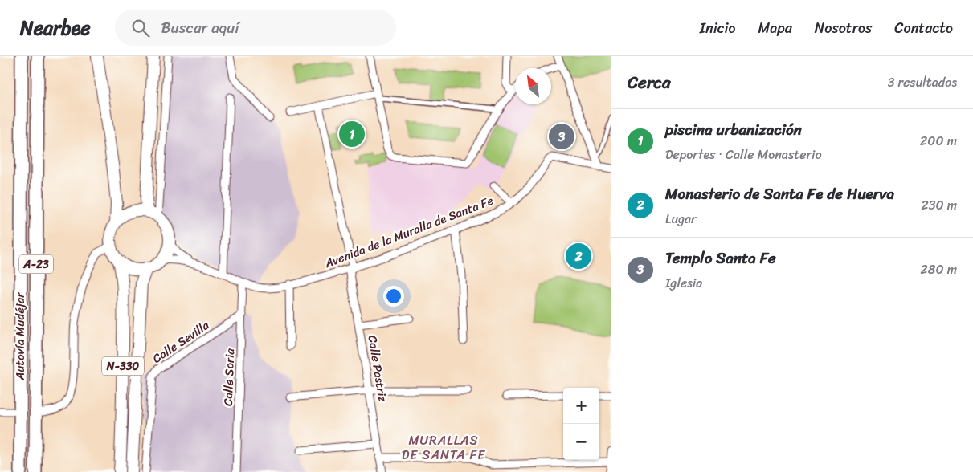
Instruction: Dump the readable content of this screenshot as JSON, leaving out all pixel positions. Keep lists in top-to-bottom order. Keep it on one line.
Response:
{"streets":{"highway":["A-23","Autovía Mudéjar","N-330"],"street":["Avenida de la Muralla de Santa Fe","Calle Sevilla","Calle Pastriz","Calle Soria"]},"crossings":[["Avenida de la Muralla de Santa Fe","N-330"],["Avenida de la Muralla de Santa Fe","Calle Pastriz"],["Avenida de la Muralla de Santa Fe","Calle Soria"],["Calle Sevilla","Calle Soria"]],"districts":["MURALLAS DE SANTA FE"],"north":"top left","page":{"header":"Nearbee","search":"Buscar aquí","nav":["Inicio","Mapa","Nosotros","Contacto"],"heading":["Cerca","3 resultados"],"list":[{"mark":"1","name":"piscina urbanización","note":"Deportes · Calle Monasterio","value":"200 m"},{"mark":"2","name":"Monasterio de Santa Fe de Huerva","note":"Lugar","value":"230 m"},{"mark":"3","name":"Templo Santa Fe","note":"Iglesia","value":"280 m"}],"pins":["1","3","2"],"map_buttons":["+","−"]}}
